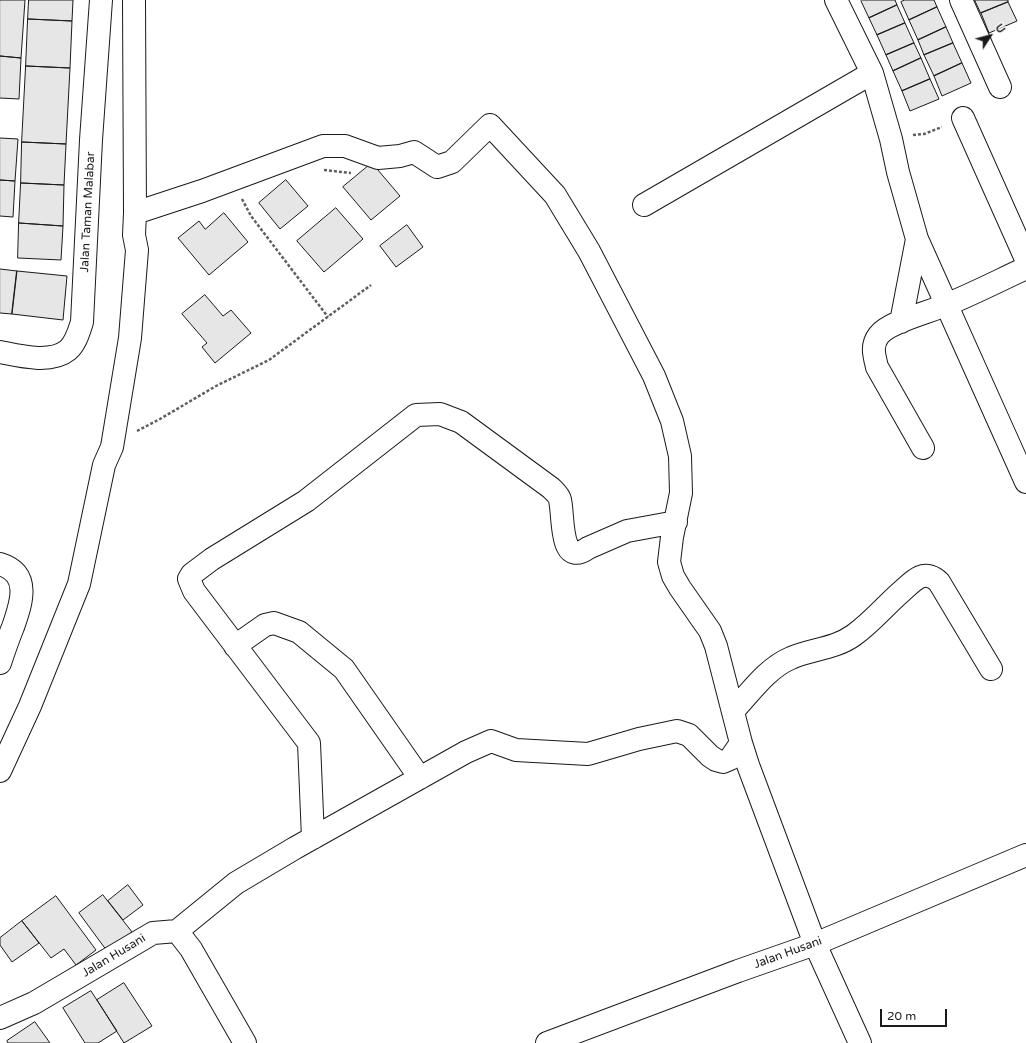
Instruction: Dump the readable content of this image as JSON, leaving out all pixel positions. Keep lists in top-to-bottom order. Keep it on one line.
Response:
{"streets":{"street":["Jalan Taman Malabar","Jalan Husani"]},"scale_bar":"20 m","north":"top right"}
